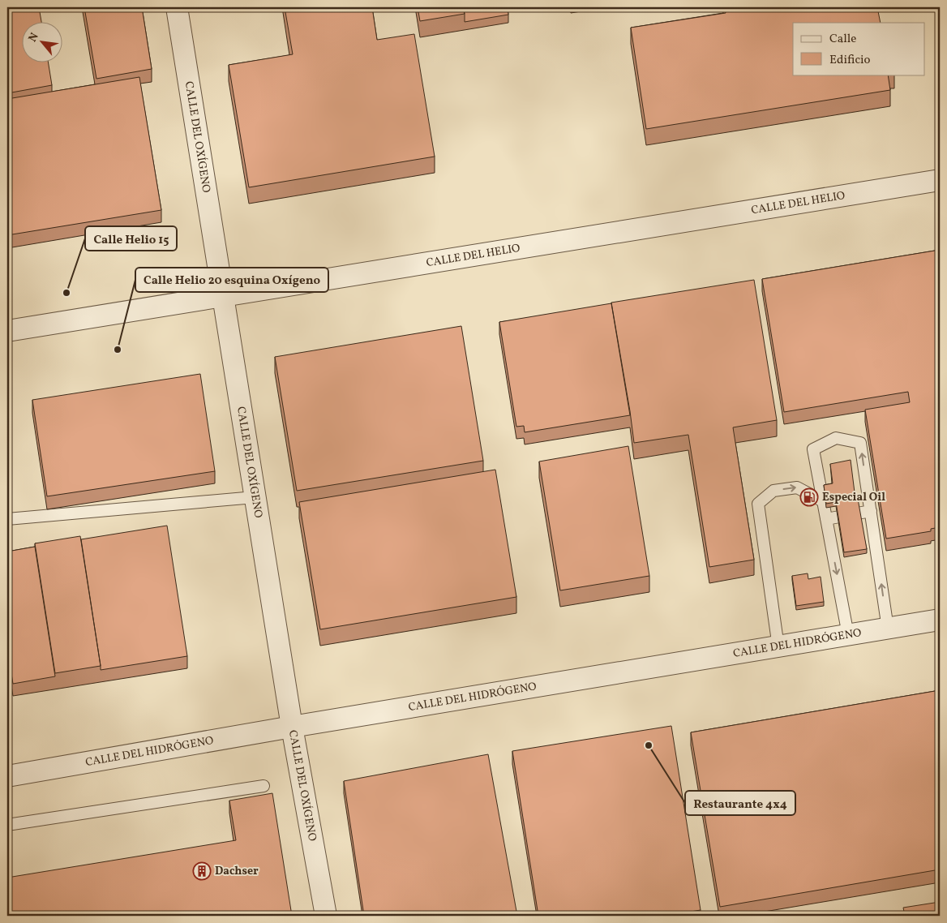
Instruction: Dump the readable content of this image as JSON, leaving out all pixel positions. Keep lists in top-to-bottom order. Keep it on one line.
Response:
{"streets":{"street":["CALLE DEL OXÍGENO","CALLE DEL HELIO","CALLE DEL HIDRÓGENO"]},"crossings":[["CALLE DEL OXÍGENO","CALLE DEL HELIO"],["CALLE DEL OXÍGENO","CALLE DEL HIDRÓGENO"]],"places":{"other":["Calle Helio 15","Calle Helio 20 esquina Oxígeno","Restaurante 4x4"],"fuel station":["Especial Oil"],"building":["Dachser"]},"legend":["Calle","Edificio"],"north":"top left"}
